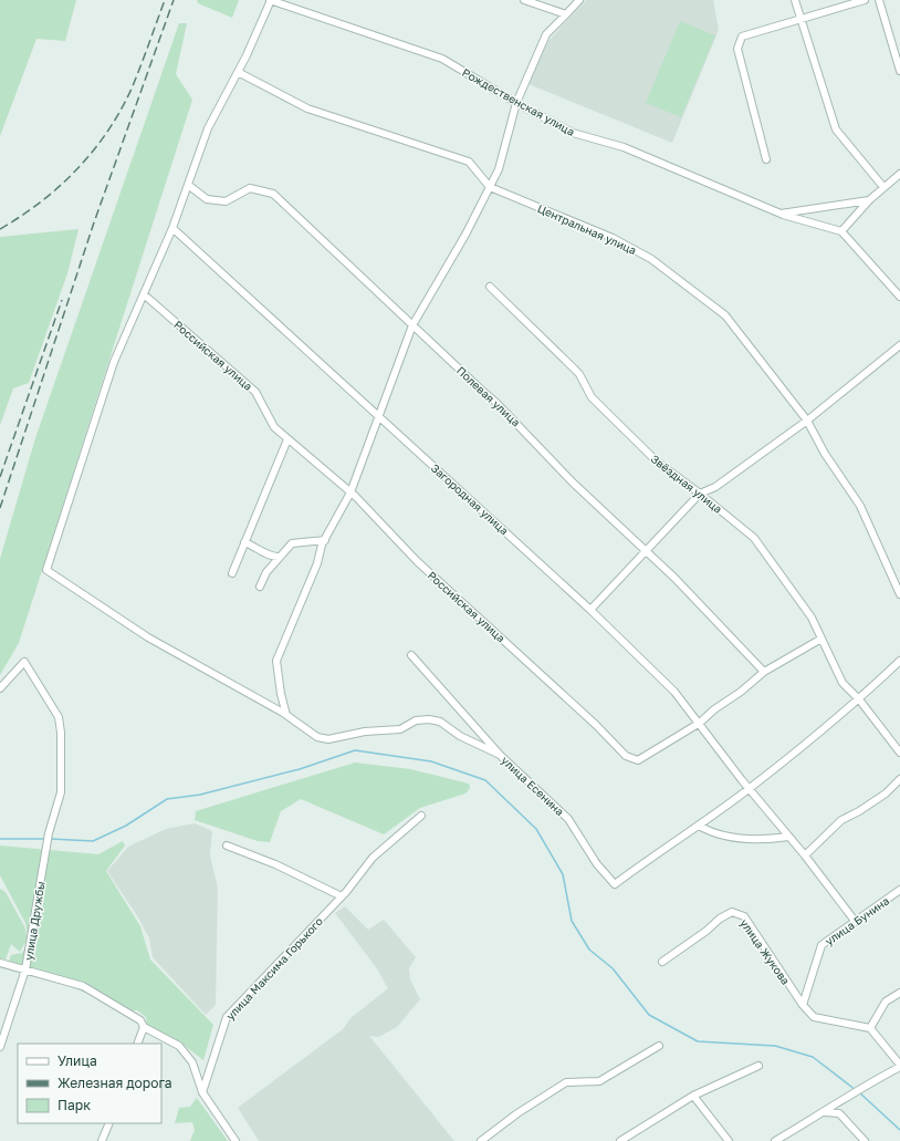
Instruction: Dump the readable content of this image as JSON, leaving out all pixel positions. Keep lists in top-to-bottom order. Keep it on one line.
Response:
{"streets":{"street":["Рождественская улица","Центральная улица","Российская улица","Полевая улица","Звёздная улица","Загородная улица","улица Есенина","улица Дружбы","улица Бунина","улица Жукова","улица Максима Горького"]},"crossings":[["Российская улица","Полевая улица"],["Российская улица","Звёздная улица"],["Российская улица","Загородная улица"],["Звёздная улица","улица Есенина"],["Загородная улица","улица Есенина"],["улица Бунина","улица Жукова"]],"legend":["Улица","Железная дорога","Парк"]}
